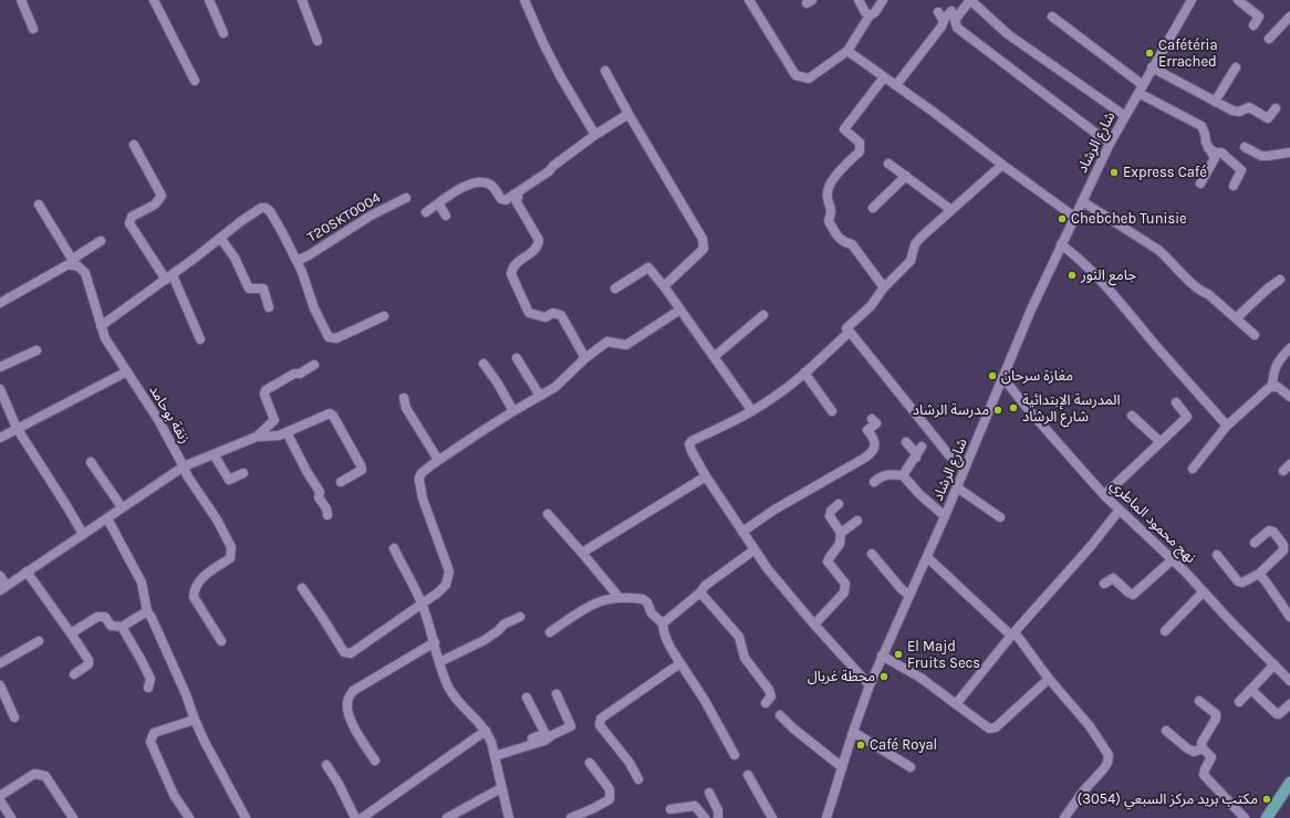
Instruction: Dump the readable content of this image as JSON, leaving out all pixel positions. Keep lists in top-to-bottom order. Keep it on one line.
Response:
{"streets":{"street":["شارع الرشاد","T20SKT0004","زنقة بوحامد","نهج محمود الماطري"]},"crossings":[["شارع الرشاد","نهج محمود الماطري"]],"places":["Cafétéria Errached","Express Café","Chebcheb Tunisie","جامع النور","مغازة سرحان","المدرسة الإبتدائية شارع الرشاد","مدرسة الرشاد","El Majd Fruits Secs","محطة غربال","Café Royal","مكتب بريد مركز السبعي (3054)"]}
